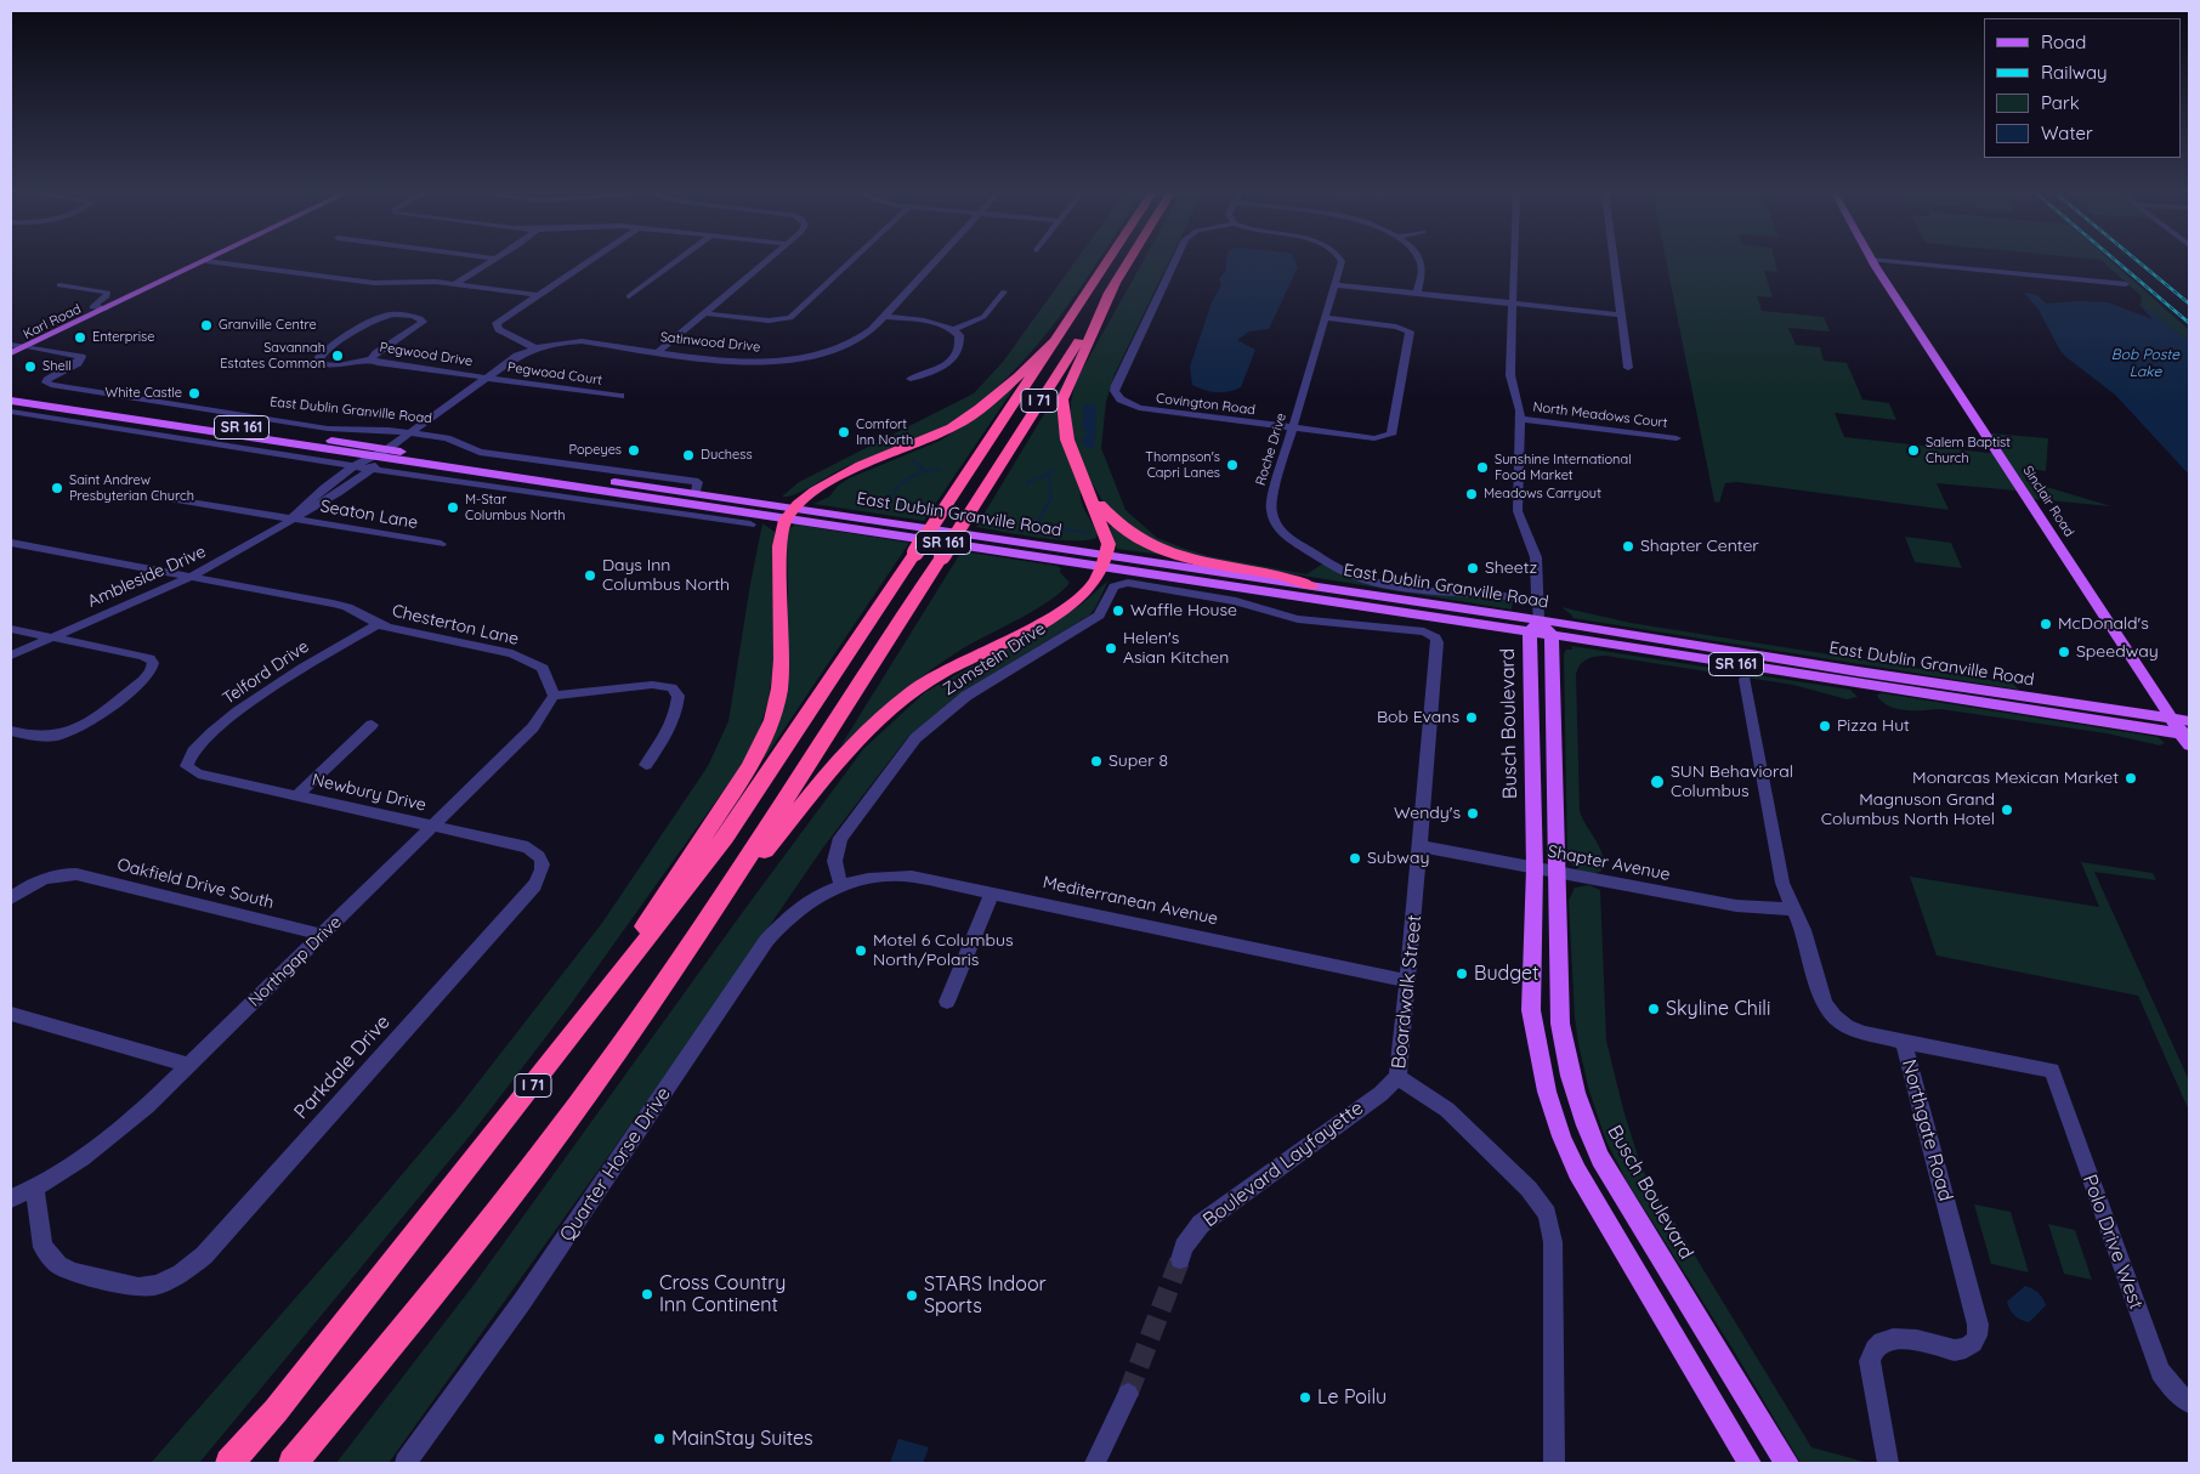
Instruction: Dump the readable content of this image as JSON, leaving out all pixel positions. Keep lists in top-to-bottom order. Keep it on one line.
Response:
{"streets":{"highway":["I 71"],"main road":["Karl Road","East Dublin Granville Road","SR 161","Sinclair Road","Busch Boulevard"],"street":["Satinwood Drive","Pegwood Drive","Pegwood Court","Covington Road","North Meadows Court","Roche Drive","Seaton Lane","Ambleside Drive","Chesterton Lane","Zumstein Drive","Telford Drive","Newbury Drive","Shapter Avenue","Oakfield Drive South","Mediterranean Avenue","Northgap Drive","Boardwalk Street","Parkdale Drive","Northgate Road","Quarter Horse Drive","Boulevard Layfayette","Polo Drive West"]},"crossings":[["Karl Road","East Dublin Granville Road"],["Satinwood Drive","Pegwood Drive"],["Satinwood Drive","Pegwood Court"],["Satinwood Drive","East Dublin Granville Road"],["Pegwood Drive","Pegwood Court"],["Covington Road","Roche Drive"],["East Dublin Granville Road","Sinclair Road"],["East Dublin Granville Road","Ambleside Drive"],["East Dublin Granville Road","Busch Boulevard"],["Seaton Lane","Ambleside Drive"],["Ambleside Drive","Chesterton Lane"],["Chesterton Lane","Telford Drive"],["Chesterton Lane","Northgap Drive"],["Zumstein Drive","Mediterranean Avenue"],["Zumstein Drive","Boardwalk Street"],["Zumstein Drive","Quarter Horse Drive"],["Telford Drive","Newbury Drive"],["Busch Boulevard","Shapter Avenue"],["Newbury Drive","Northgap Drive"],["Newbury Drive","Parkdale Drive"],["Shapter Avenue","Boardwalk Street"],["Shapter Avenue","Northgate Road"],["Oakfield Drive South","Northgap Drive"],["Mediterranean Avenue","Boardwalk Street"],["Mediterranean Avenue","Quarter Horse Drive"],["Northgap Drive","Parkdale Drive"],["Boardwalk Street","Boulevard Layfayette"],["Northgate Road","Polo Drive West"]],"water":["Bob Poste Lake"],"places":["Granville Centre","Enterprise","Savannah Estates Common","Shell","White Castle","Comfort Inn North","Popeyes","Salem Baptist Church","Duchess","Thompson's Capri Lanes","Sunshine International Food Market","Saint Andrew Presbyterian Church","Meadows Carryout","M-Star Columbus North","Shapter Center","Sheetz","Days Inn Columbus North","Waffle House","McDonald's","Helen's Asian Kitchen","Speedway","Bob Evans","Pizza Hut","Super 8","Monarcas Mexican Market","SUN Behavioral Columbus","Magnuson Grand Columbus North Hotel","Wendy's","Subway","Motel 6 Columbus North/Polaris","Budget","Skyline Chili","Cross Country Inn Continent","STARS Indoor Sports","Le Poilu","MainStay Suites"],"legend":["Road","Railway","Park","Water"]}
